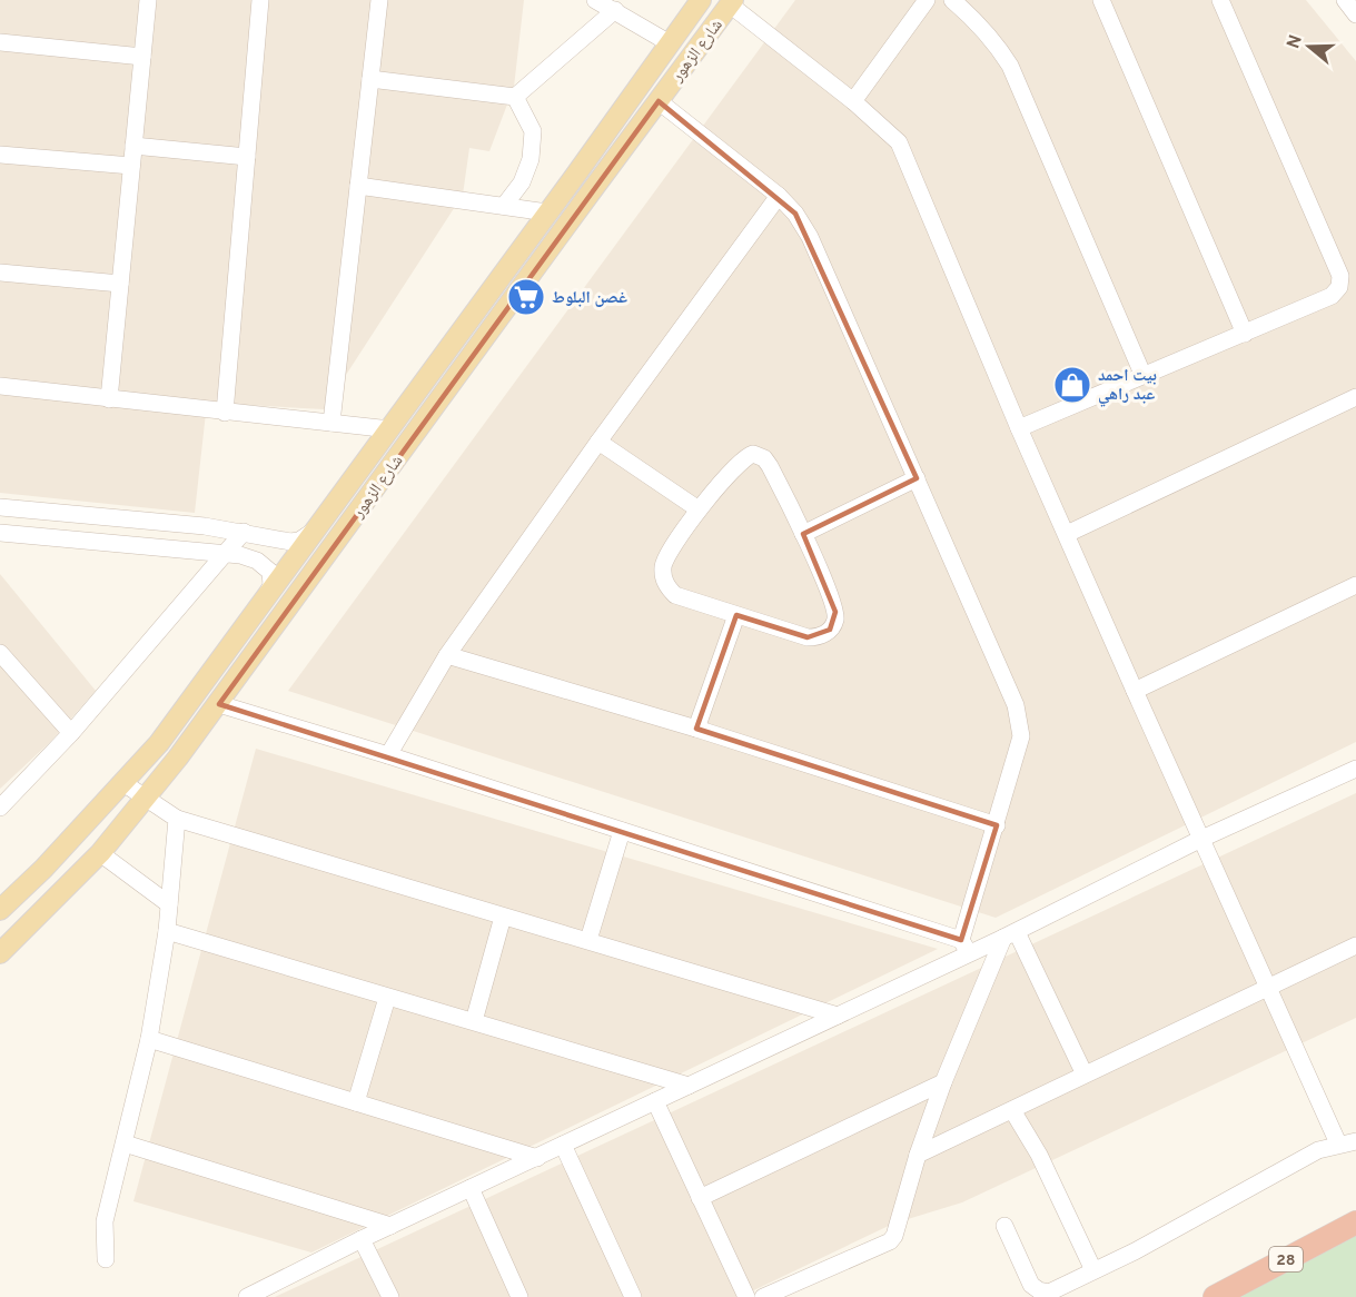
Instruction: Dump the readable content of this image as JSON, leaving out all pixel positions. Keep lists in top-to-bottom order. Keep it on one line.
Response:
{"streets":{"highway":["28"],"main road":["شارع الزهور"]},"places":{"supermarket":["غصن البلوط"],"shop":["بيت احمد عبد راهي"]},"north":"left"}
